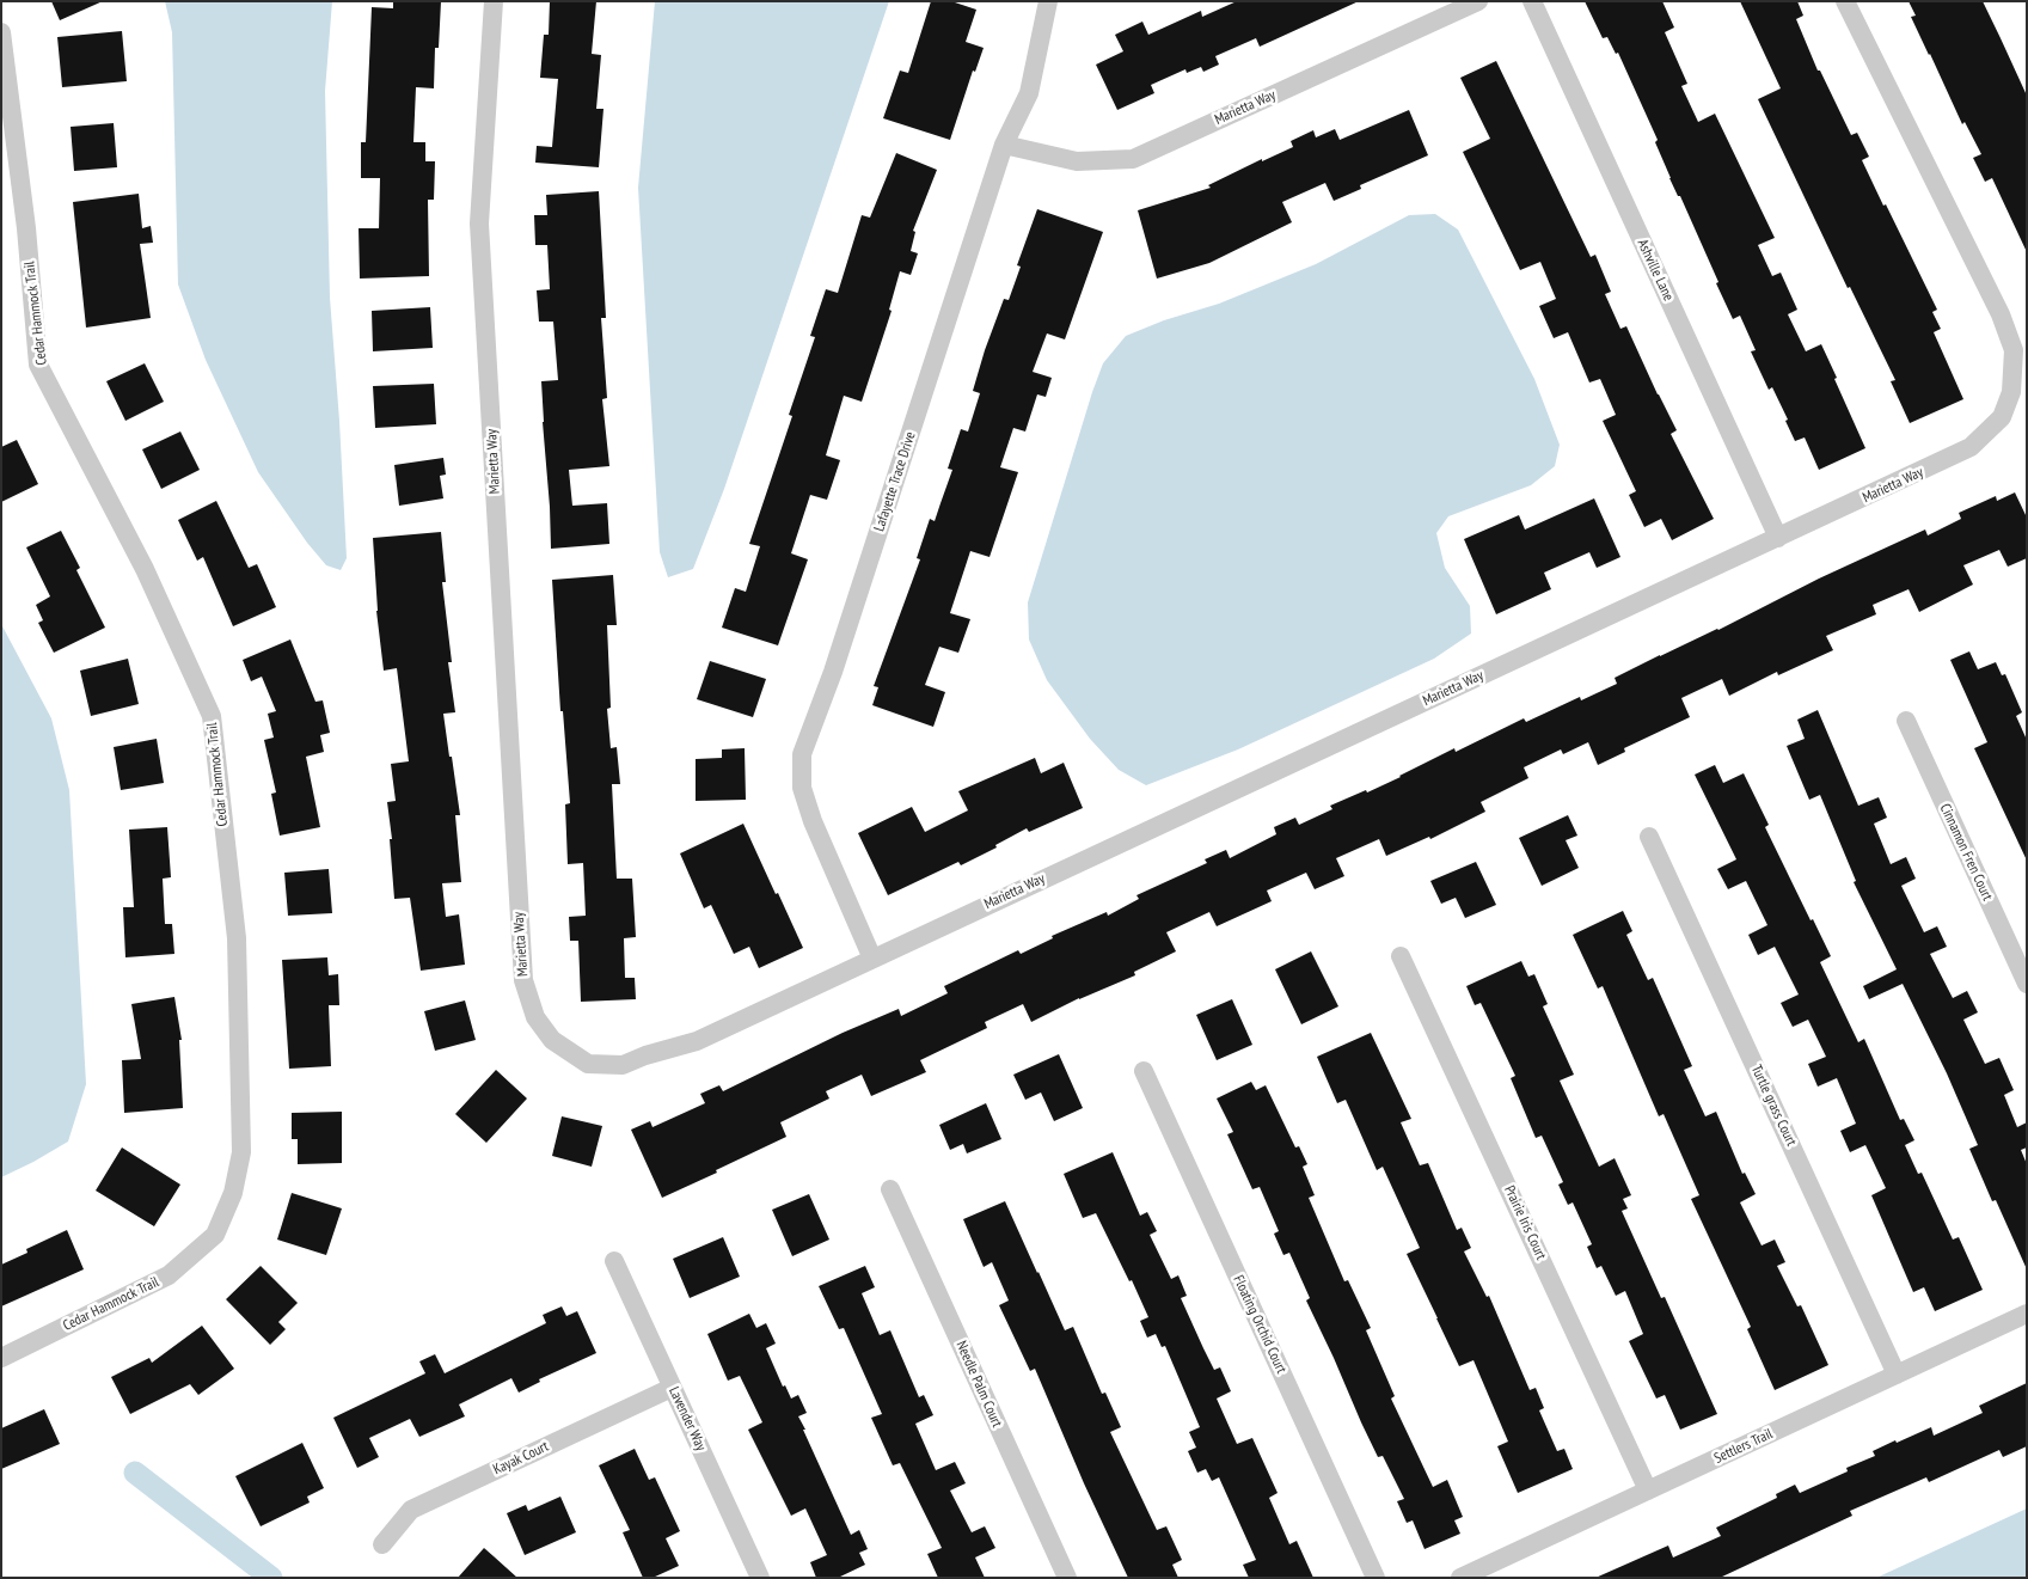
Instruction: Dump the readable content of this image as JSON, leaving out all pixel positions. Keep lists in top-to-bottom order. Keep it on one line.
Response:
{"streets":{"street":["Marietta Way","Ashville Lane","Cedar Hammock Trail","Lafayette Trace Drive","Cinnamon Fren Court","Turtle grass Court","Prairie Iris Court","Floating Orchid Court","Needle Palm Court","Lavender Way","Settlers Trail","Kayak Court"]},"crossings":[["Marietta Way","Ashville Lane"],["Marietta Way","Lafayette Trace Drive"],["Turtle grass Court","Settlers Trail"],["Prairie Iris Court","Settlers Trail"],["Lavender Way","Kayak Court"]]}
